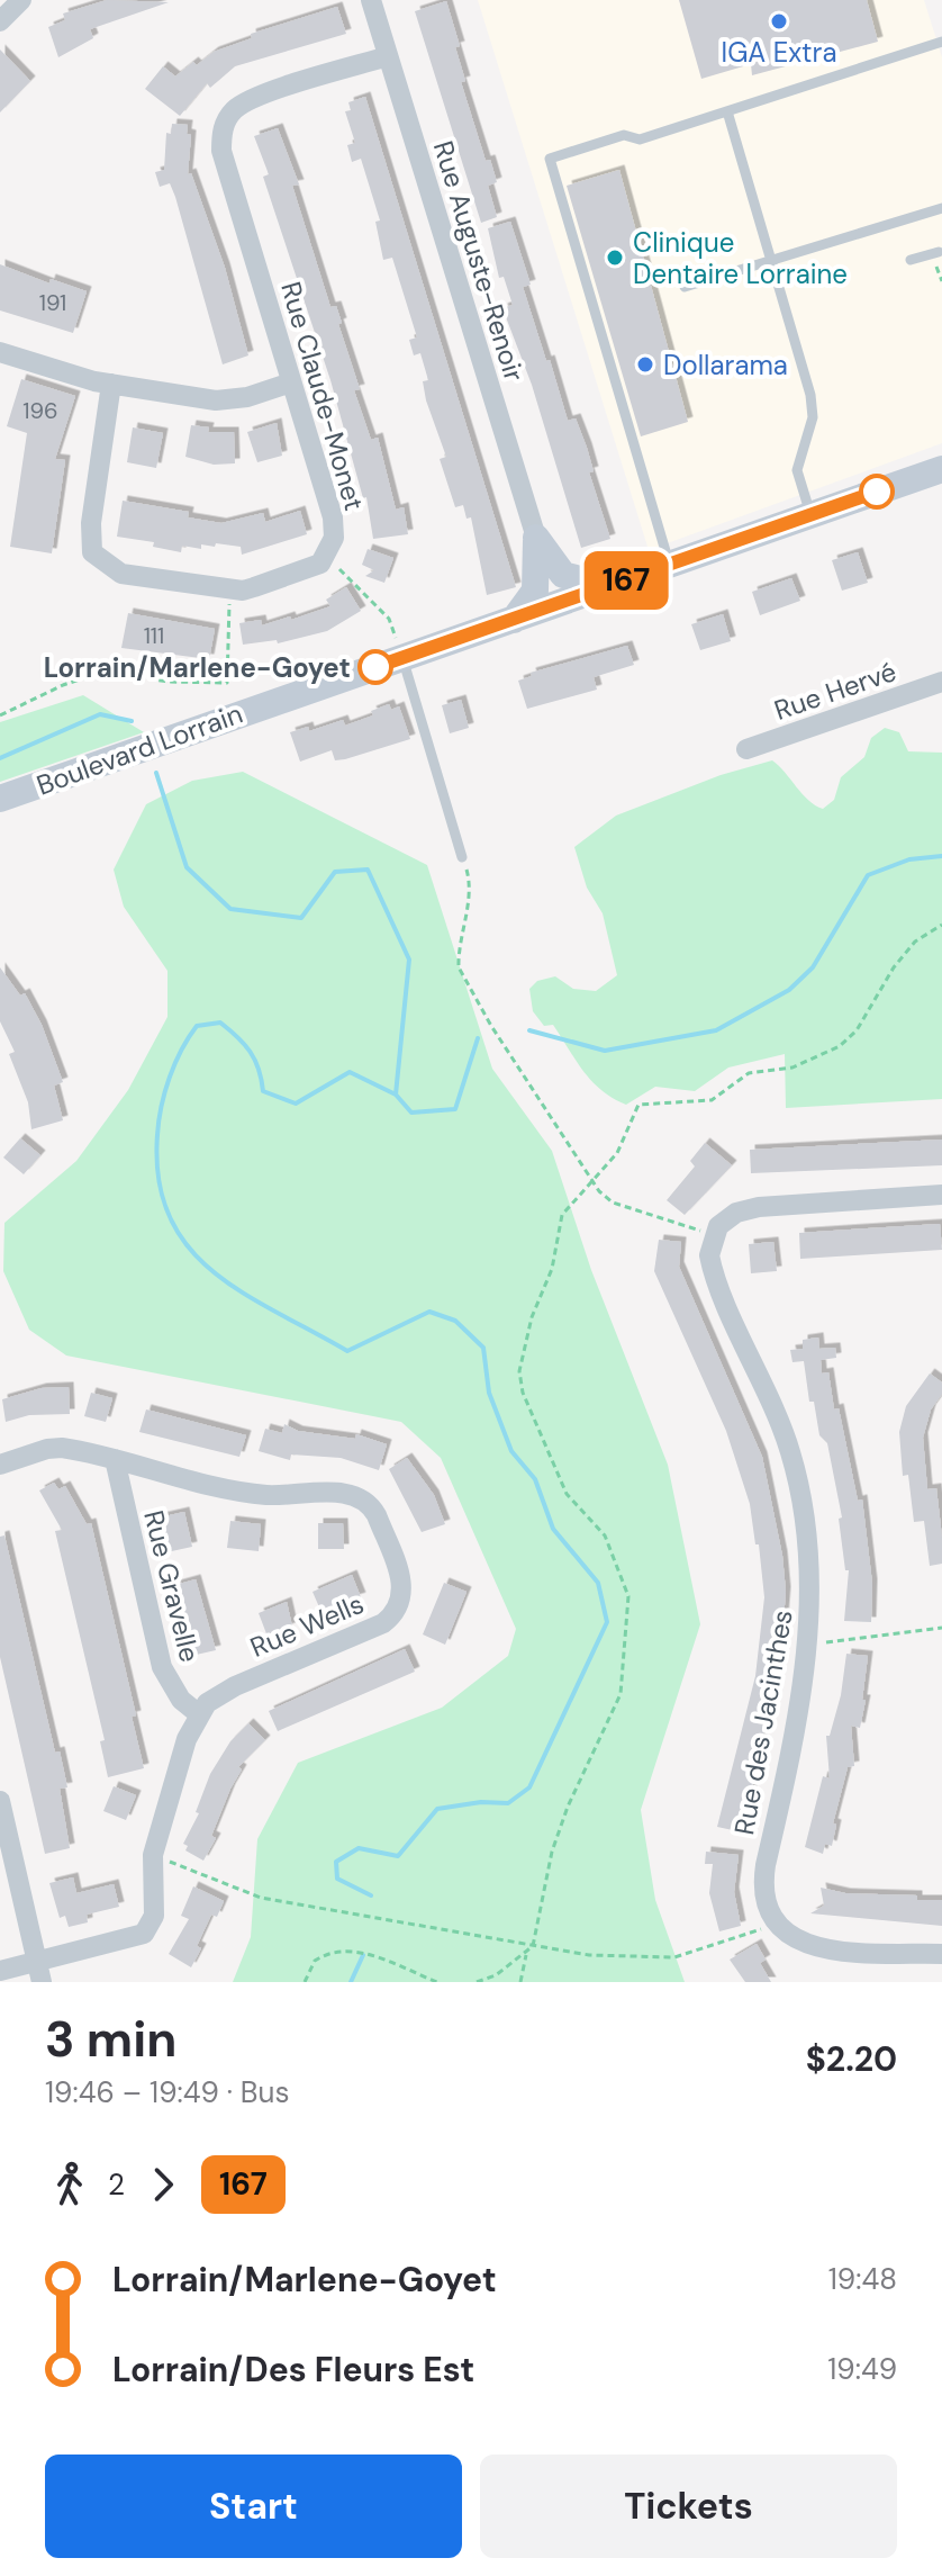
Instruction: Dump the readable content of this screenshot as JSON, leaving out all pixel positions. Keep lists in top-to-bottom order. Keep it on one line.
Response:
{"streets":{"main road":["Boulevard Lorrain"],"street":["Rue Auguste-Renoir","Rue Claude-Monet","Rue Hervé","Rue Gravelle","Rue Wells","Rue des Jacinthes"]},"crossings":[["Rue Auguste-Renoir","Rue Claude-Monet"],["Rue Gravelle","Rue Wells"]],"places":["IGA Extra","Clinique Dentaire Lorraine","Dollarama","Lorrain/Marlene-Goyet"],"lines":["bus line 167"],"house_numbers":["191","196","111"],"page":{"on_map":"167","heading":["3 min","19:46 – 19:49 · Bus","$2.20"],"legs":["2","167"],"list":[{"name":"Lorrain/Marlene-Goyet","value":"19:48"},{"name":"Lorrain/Des Fleurs Est","value":"19:49"}],"buttons":["Start","Tickets"]}}
